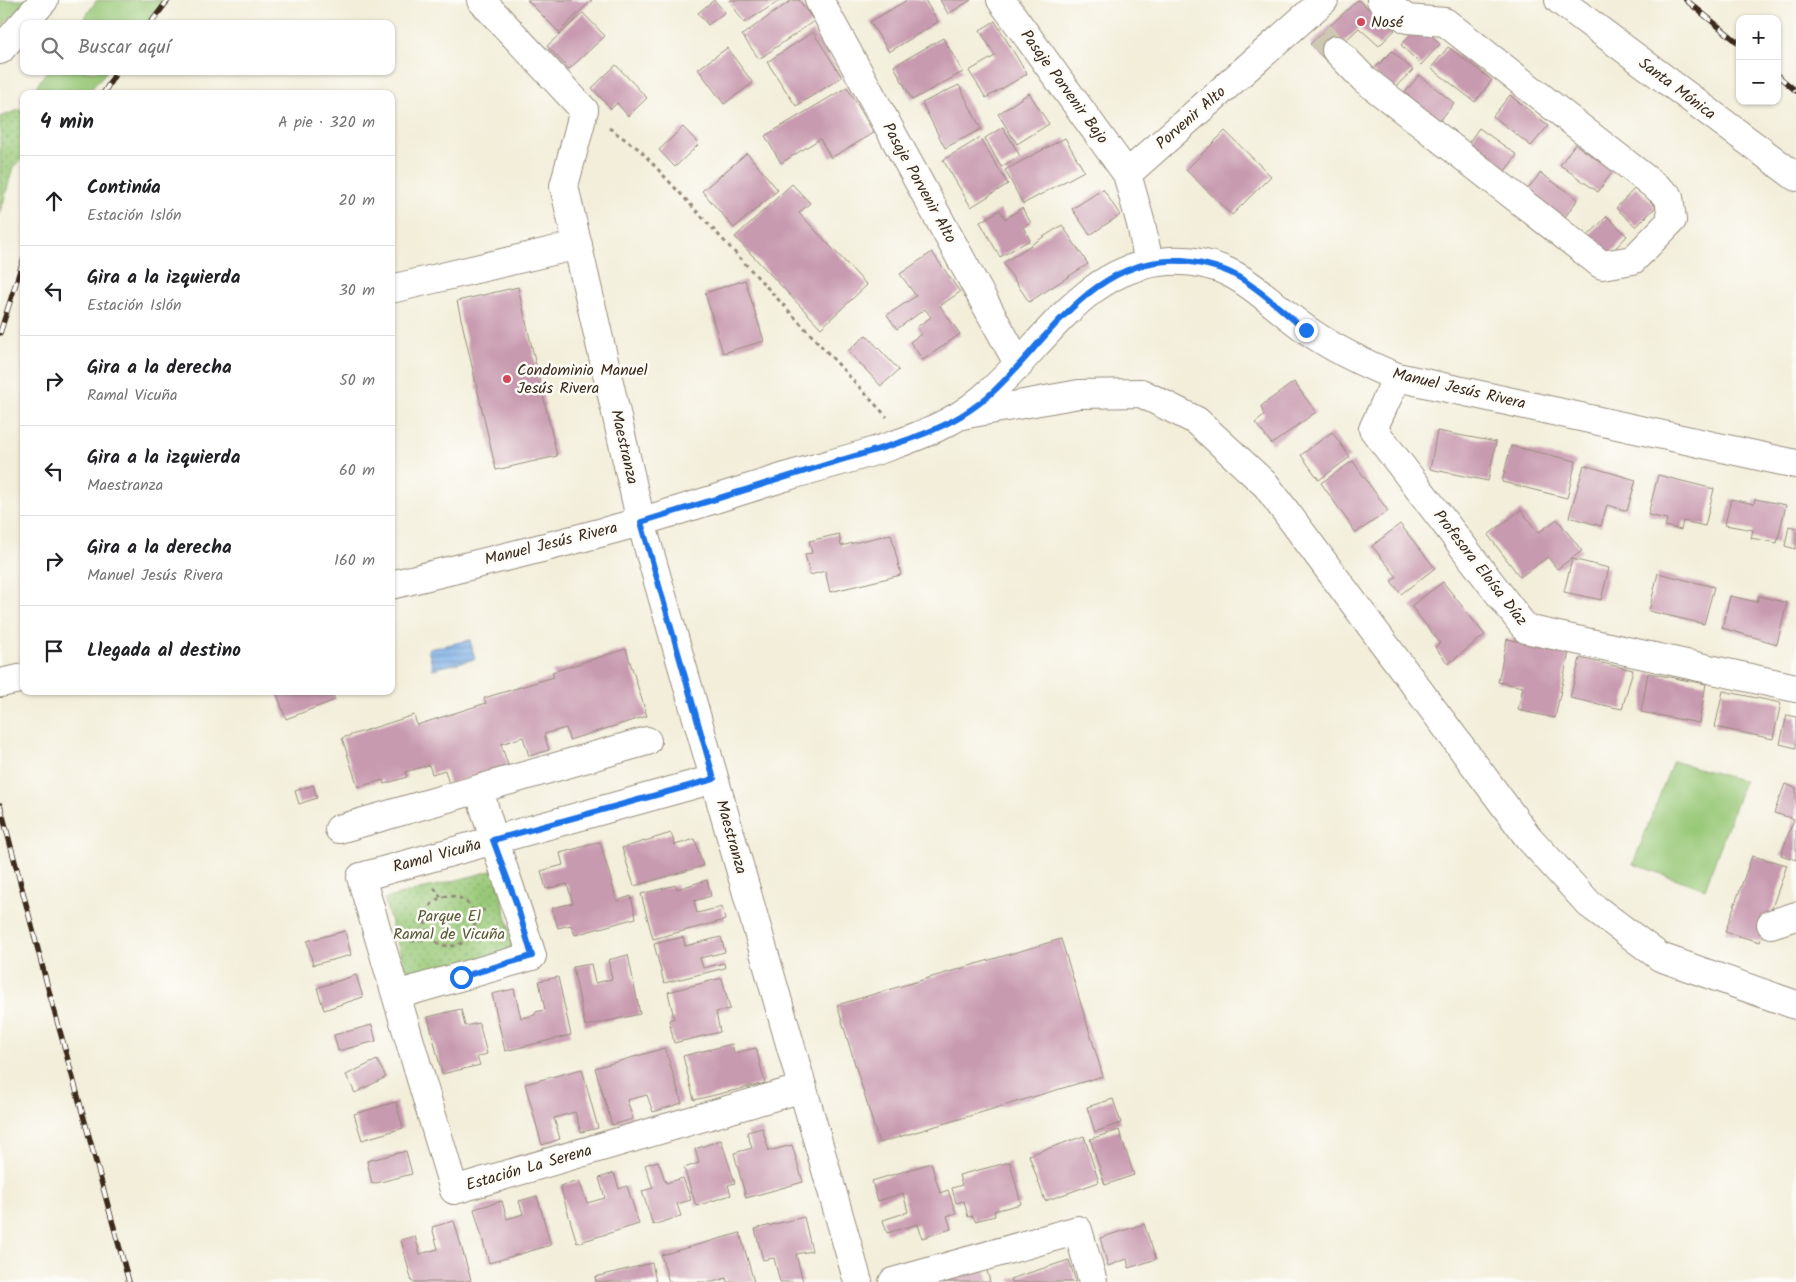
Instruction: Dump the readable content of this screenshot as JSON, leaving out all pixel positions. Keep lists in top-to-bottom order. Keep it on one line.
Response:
{"streets":{"street":["Pasaje Porvenir Bajo","Santa Mónica","Porvenir Alto","Pasaje Porvenir Alto","Manuel Jesús Rivera","Maestranza","Profesora Eloísa Díaz","Ramal Vicuña","Estación La Serena"]},"crossings":[["Pasaje Porvenir Bajo","Porvenir Alto"],["Pasaje Porvenir Alto","Manuel Jesús Rivera"],["Manuel Jesús Rivera","Maestranza"],["Manuel Jesús Rivera","Profesora Eloísa Díaz"],["Maestranza","Ramal Vicuña"],["Maestranza","Estación La Serena"],["Ramal Vicuña","Estación La Serena"]],"parks":["Parque El Ramal de Vicuña"],"places":["Nosé","Condominio Manuel Jesús Rivera"],"page":{"map_buttons":["+","−"],"search":"Buscar aquí","heading":["4 min","A pie · 320 m"],"list":[["Continúa","Estación Islón","20 m"],["Gira a la izquierda","Estación Islón","30 m"],["Gira a la derecha","Ramal Vicuña","50 m"],["Gira a la izquierda","Maestranza","60 m"],["Gira a la derecha","Manuel Jesús Rivera","160 m"],"Llegada al destino"]}}
